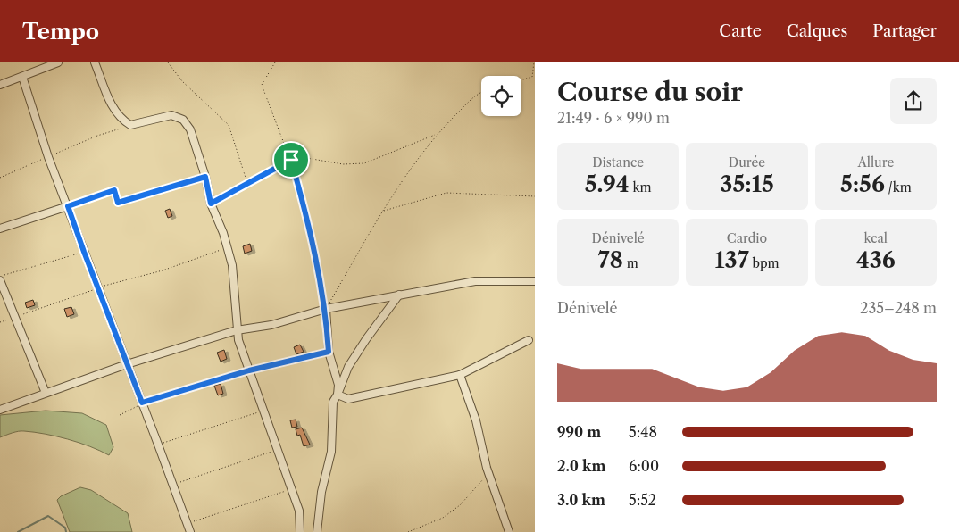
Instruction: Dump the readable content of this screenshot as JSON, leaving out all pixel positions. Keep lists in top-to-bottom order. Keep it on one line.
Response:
{"page":{"header":"Tempo","nav":["Carte","Calques","Partager"],"heading":["Course du soir","21:49 · 6 × 990 m"],"stats":[["Distance","5.94 km"],["Durée","35:15"],["Allure","5:56 /km"],["Dénivelé","78 m"],["Cardio","137 bpm"],["kcal","436"]],"chart":["Dénivelé","235–248 m"],"list":[{"name":"990 m","note":"5:48"},{"name":"2.0 km","note":"6:00"},{"name":"3.0 km","note":"5:52"}]}}
